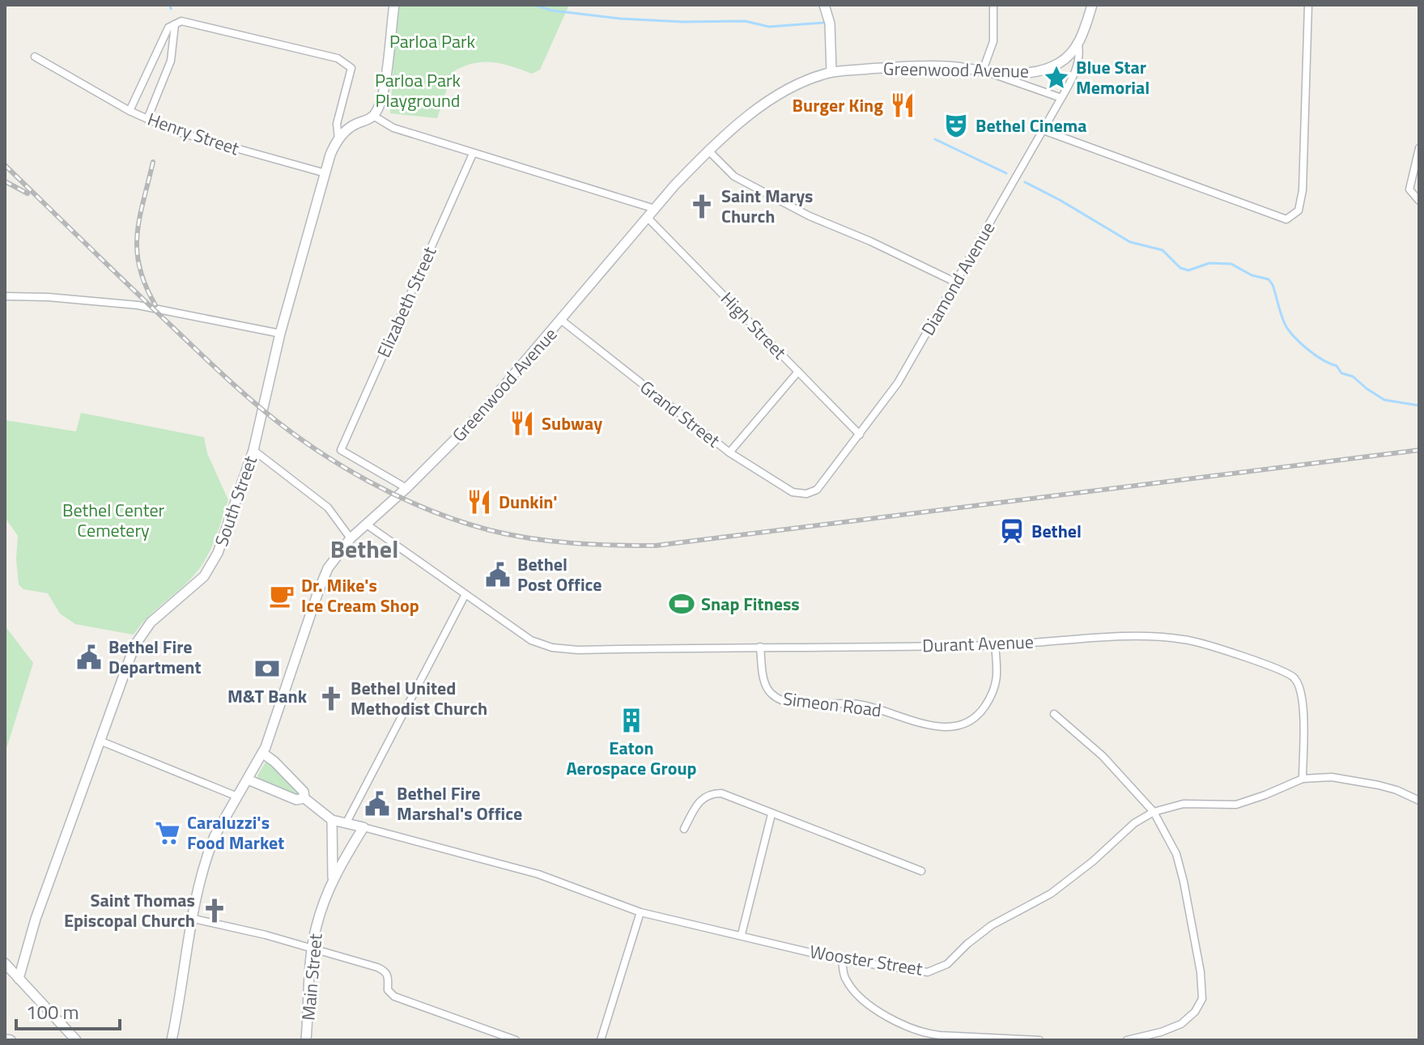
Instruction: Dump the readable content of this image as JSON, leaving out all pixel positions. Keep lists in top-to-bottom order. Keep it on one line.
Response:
{"streets":{"street":["Greenwood Avenue","Henry Street","Diamond Avenue","Elizabeth Street","High Street","Grand Street","South Street","Durant Avenue","Simeon Road","Wooster Street","Main Street"]},"crossings":[["Greenwood Avenue","Diamond Avenue"],["Greenwood Avenue","Elizabeth Street"],["Greenwood Avenue","High Street"],["Greenwood Avenue","Grand Street"],["Greenwood Avenue","Durant Avenue"],["Henry Street","South Street"],["Diamond Avenue","High Street"],["Diamond Avenue","Grand Street"],["Durant Avenue","Simeon Road"],["Durant Avenue","Wooster Street"],["Wooster Street","Main Street"]],"districts":["Bethel"],"parks":["Parloa Park","Parloa Park Playground","Bethel Center Cemetery"],"places":{"place":["Blue Star Memorial"],"restaurant":["Burger King","Subway","Dunkin'"],"theatre":["Bethel Cinema"],"church":["Saint Marys Church","Bethel United Methodist Church","Saint Thomas Episcopal Church"],"station":["Bethel"],"public building":["Bethel Post Office","Bethel Fire Department","Bethel Fire Marshal's Office"],"cafe":["Dr. Mike's Ice Cream Shop"],"sports":["Snap Fitness"],"bank":["M&T Bank"],"building":["Eaton Aerospace Group"],"supermarket":["Caraluzzi's Food Market"]},"scale_bar":"100 m"}
